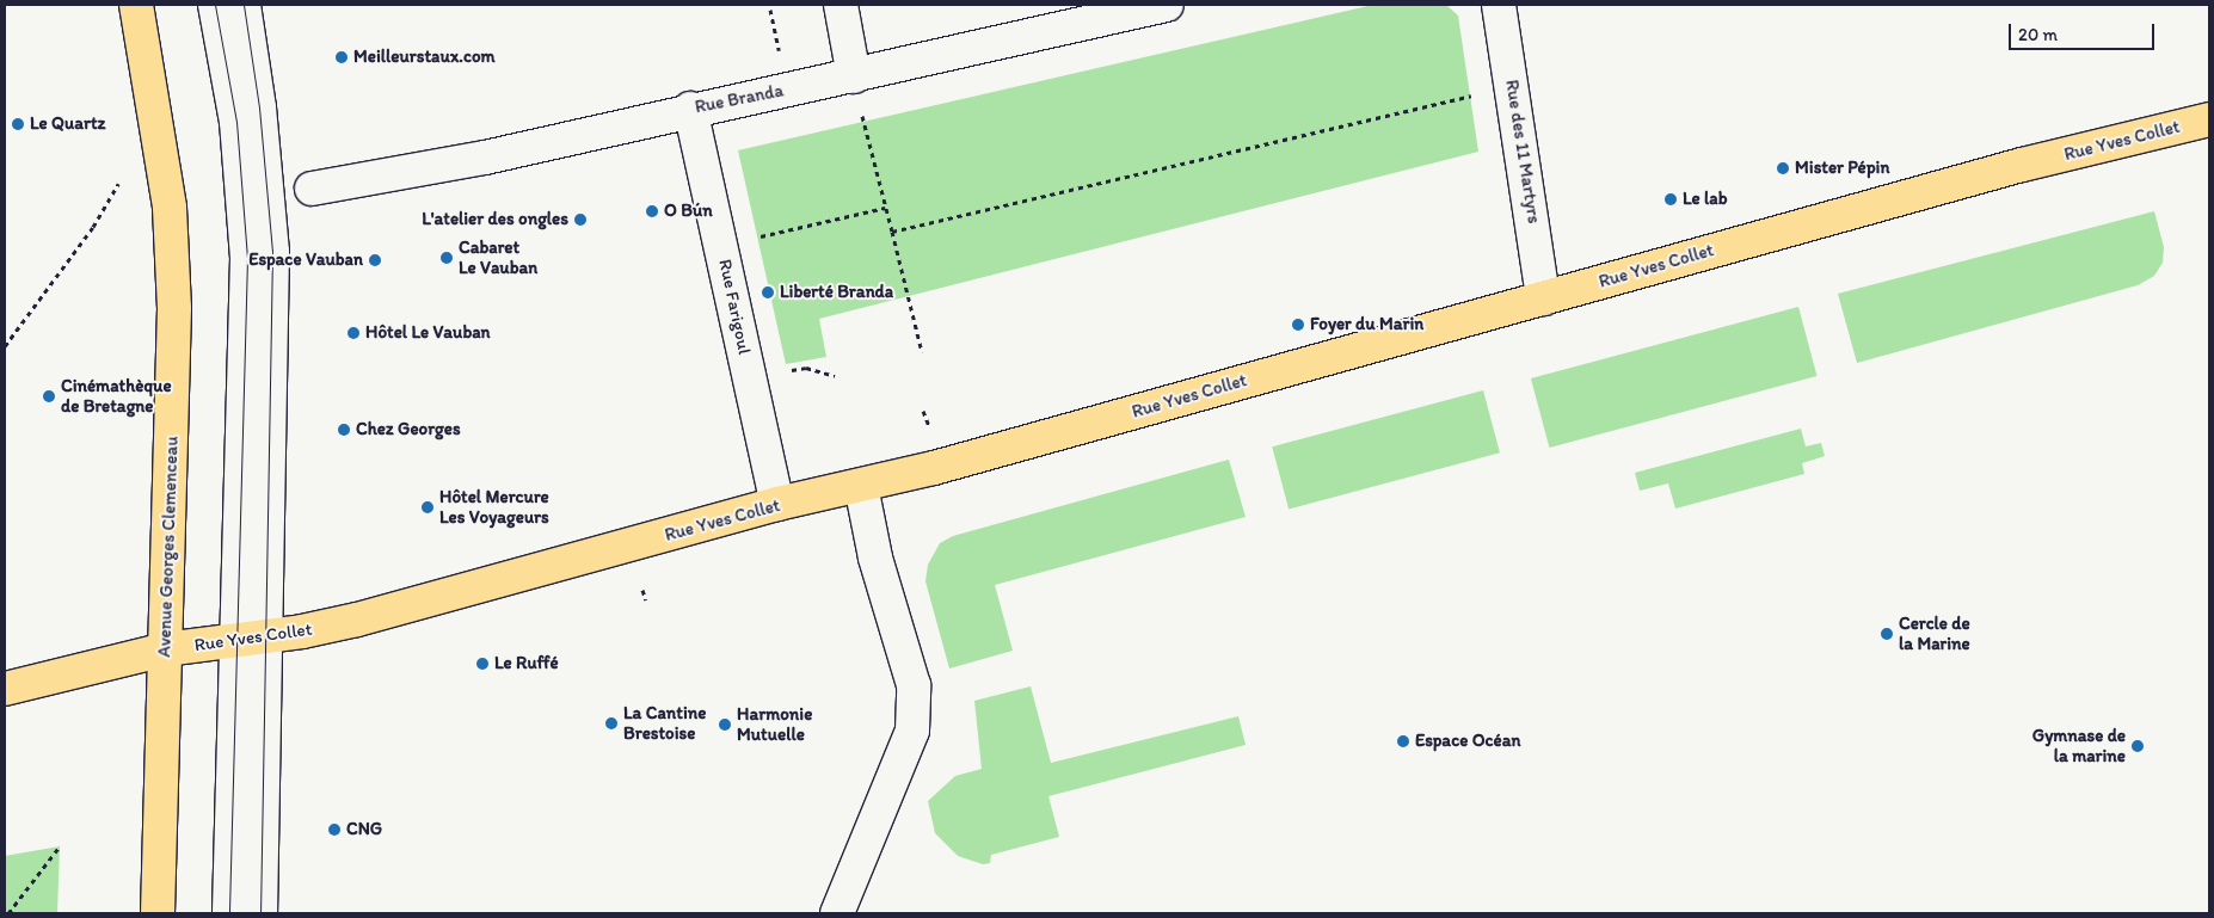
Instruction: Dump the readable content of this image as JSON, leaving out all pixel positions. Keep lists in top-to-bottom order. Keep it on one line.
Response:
{"streets":{"main road":["Rue Yves Collet","Avenue Georges Clemenceau"],"street":["Rue Branda","Rue des 11 Martyrs","Rue Farigoul"]},"crossings":[["Rue Branda","Rue Farigoul"],["Rue Yves Collet","Rue des 11 Martyrs"],["Rue Yves Collet","Rue Farigoul"],["Rue Yves Collet","Avenue Georges Clemenceau"]],"places":["Meilleurstaux.com","Le Quartz","Mister Pépin","Le lab","O Bún","L'atelier des ongles","Cabaret Le Vauban","Espace Vauban","Liberté Branda","Foyer du Marin","Hôtel Le Vauban","Cinémathèque de Bretagne","Chez Georges","Hôtel Mercure Les Voyageurs","Cercle de la Marine","Le Ruffé","La Cantine Brestoise","Harmonie Mutuelle","Espace Océan","Gymnase de la marine","CNG"],"scale_bar":"20 m"}
